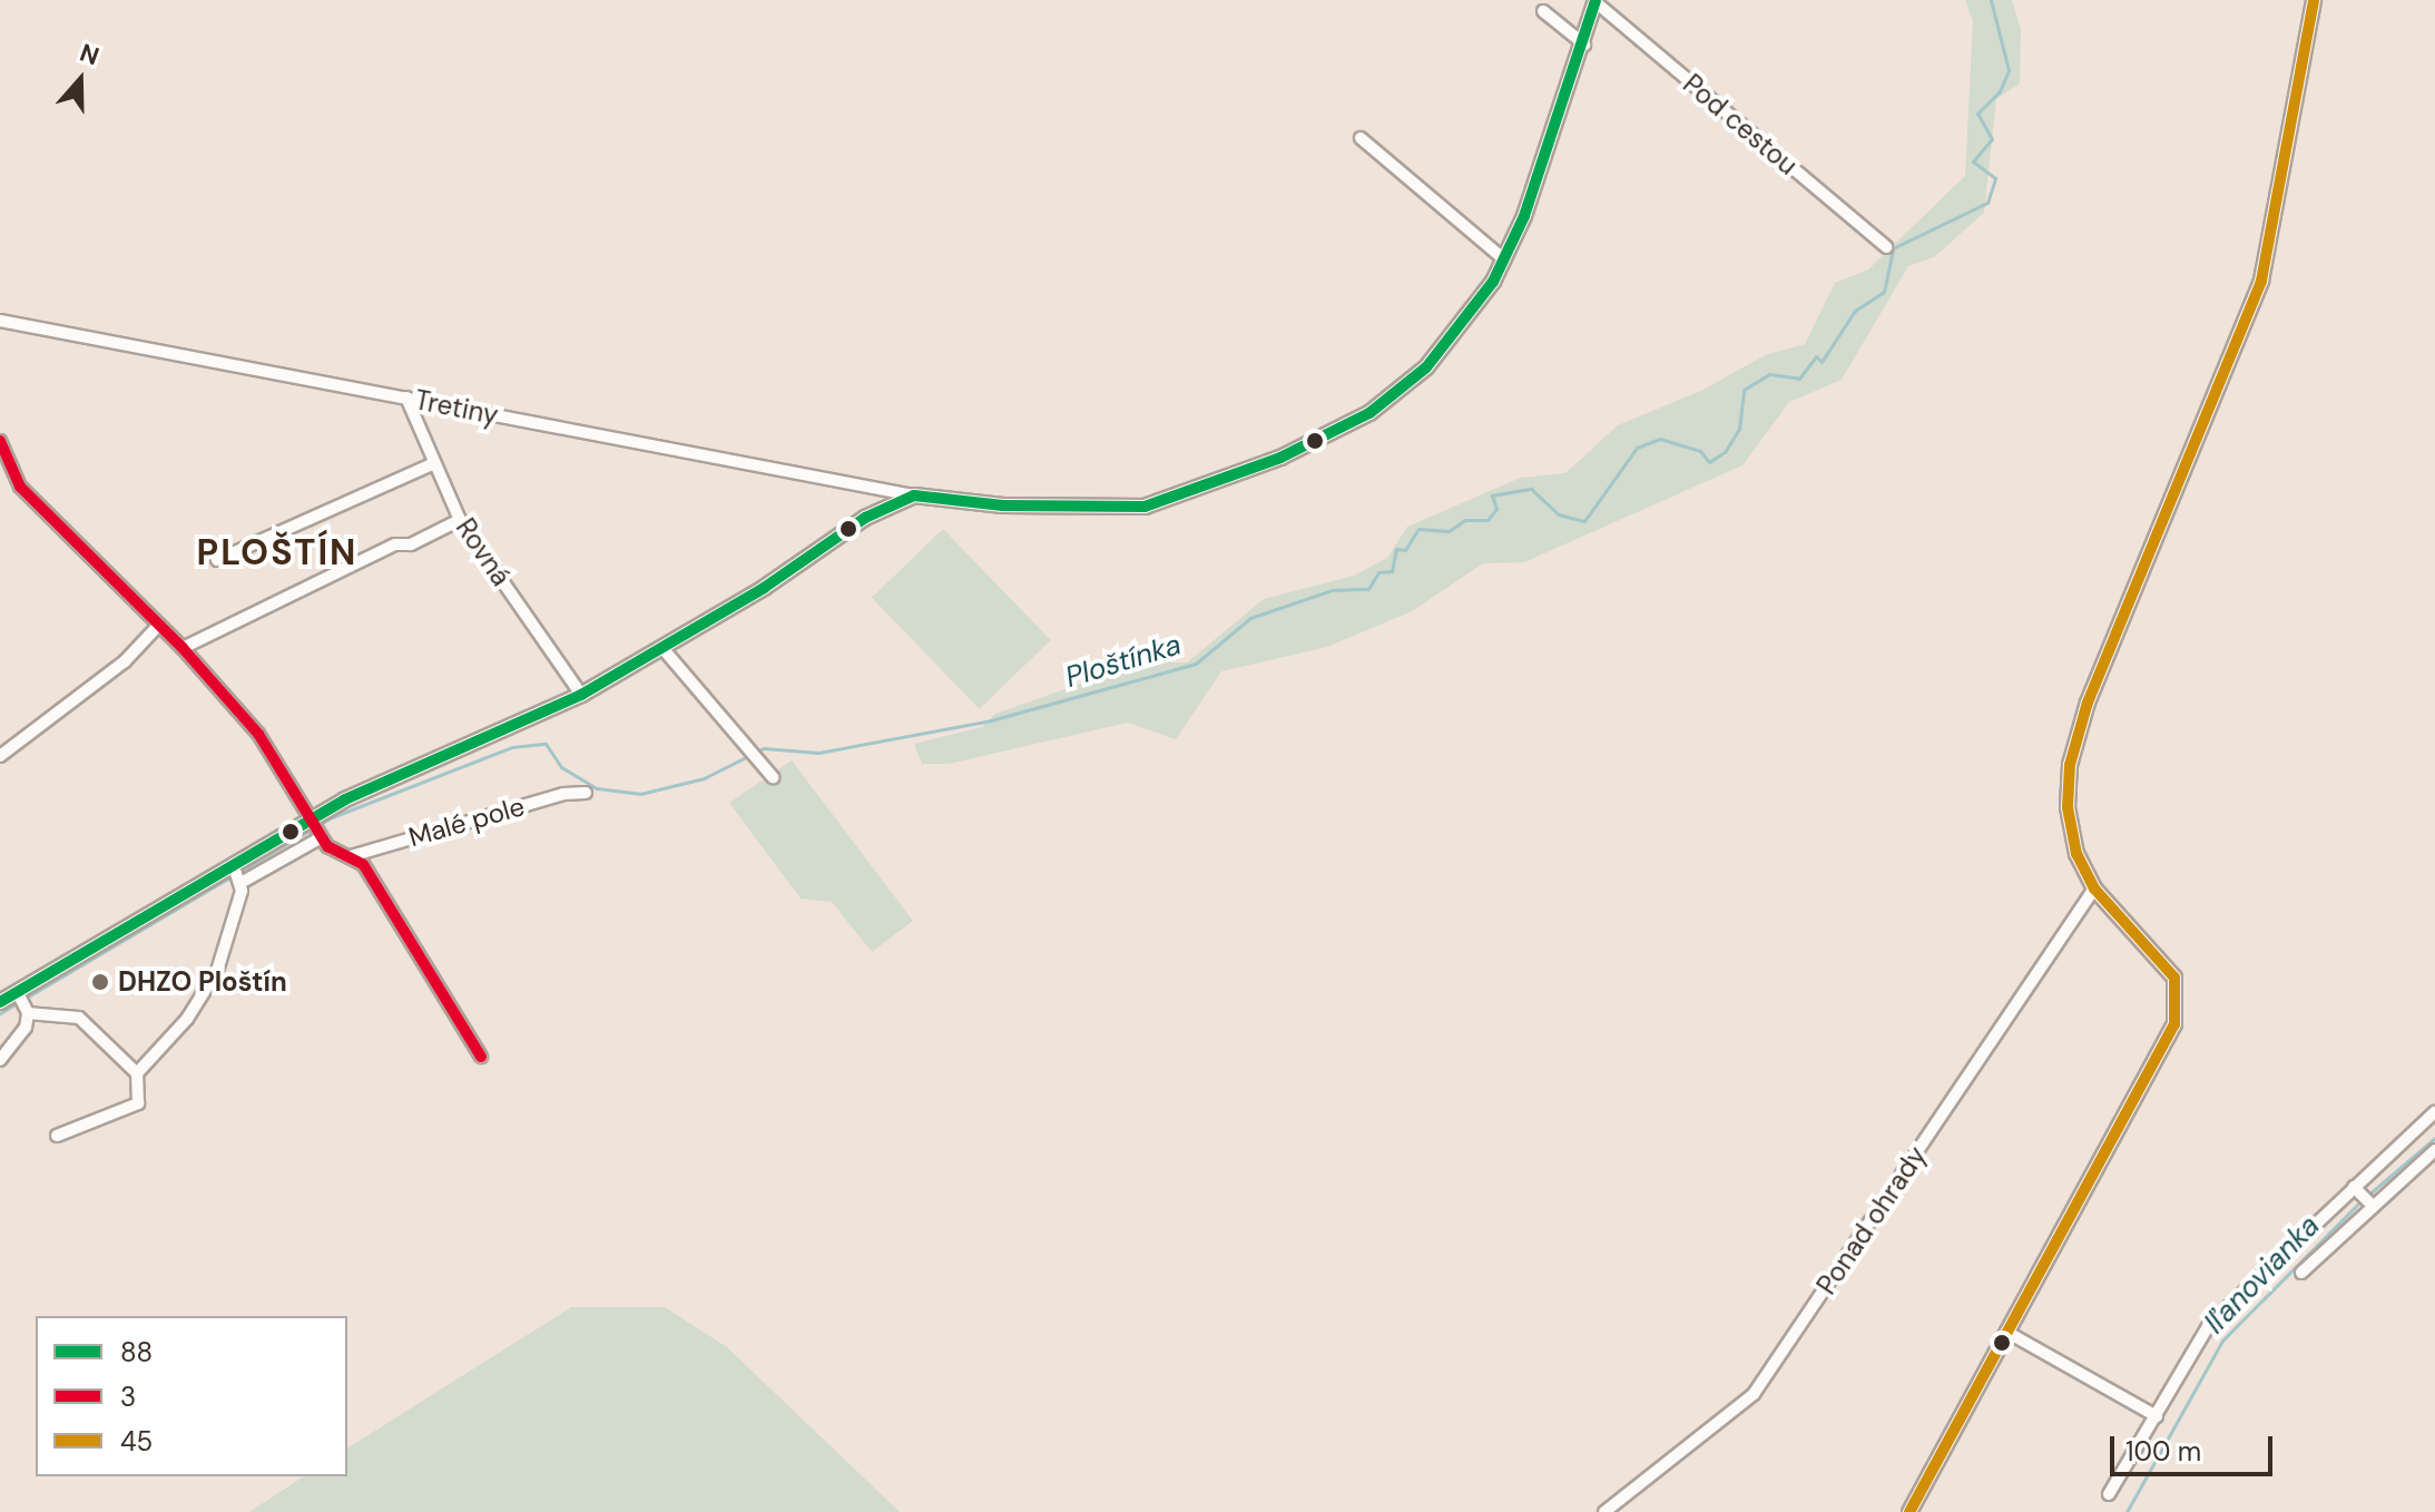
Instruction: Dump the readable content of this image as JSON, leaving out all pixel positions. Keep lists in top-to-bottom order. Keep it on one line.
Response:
{"streets":{"street":["Pod cestou","Tretiny","Rovná","Malé pole","Ponad ohrady"]},"crossings":[["Tretiny","Rovná"]],"districts":["PLOŠTÍN"],"water":["Ploštínka","Iľanovianka"],"places":["DHZO Ploštín"],"lines":["transit line 88","transit line 45","transit line 3"],"legend":["88","3","45"],"scale_bar":"100 m","north":"top"}
